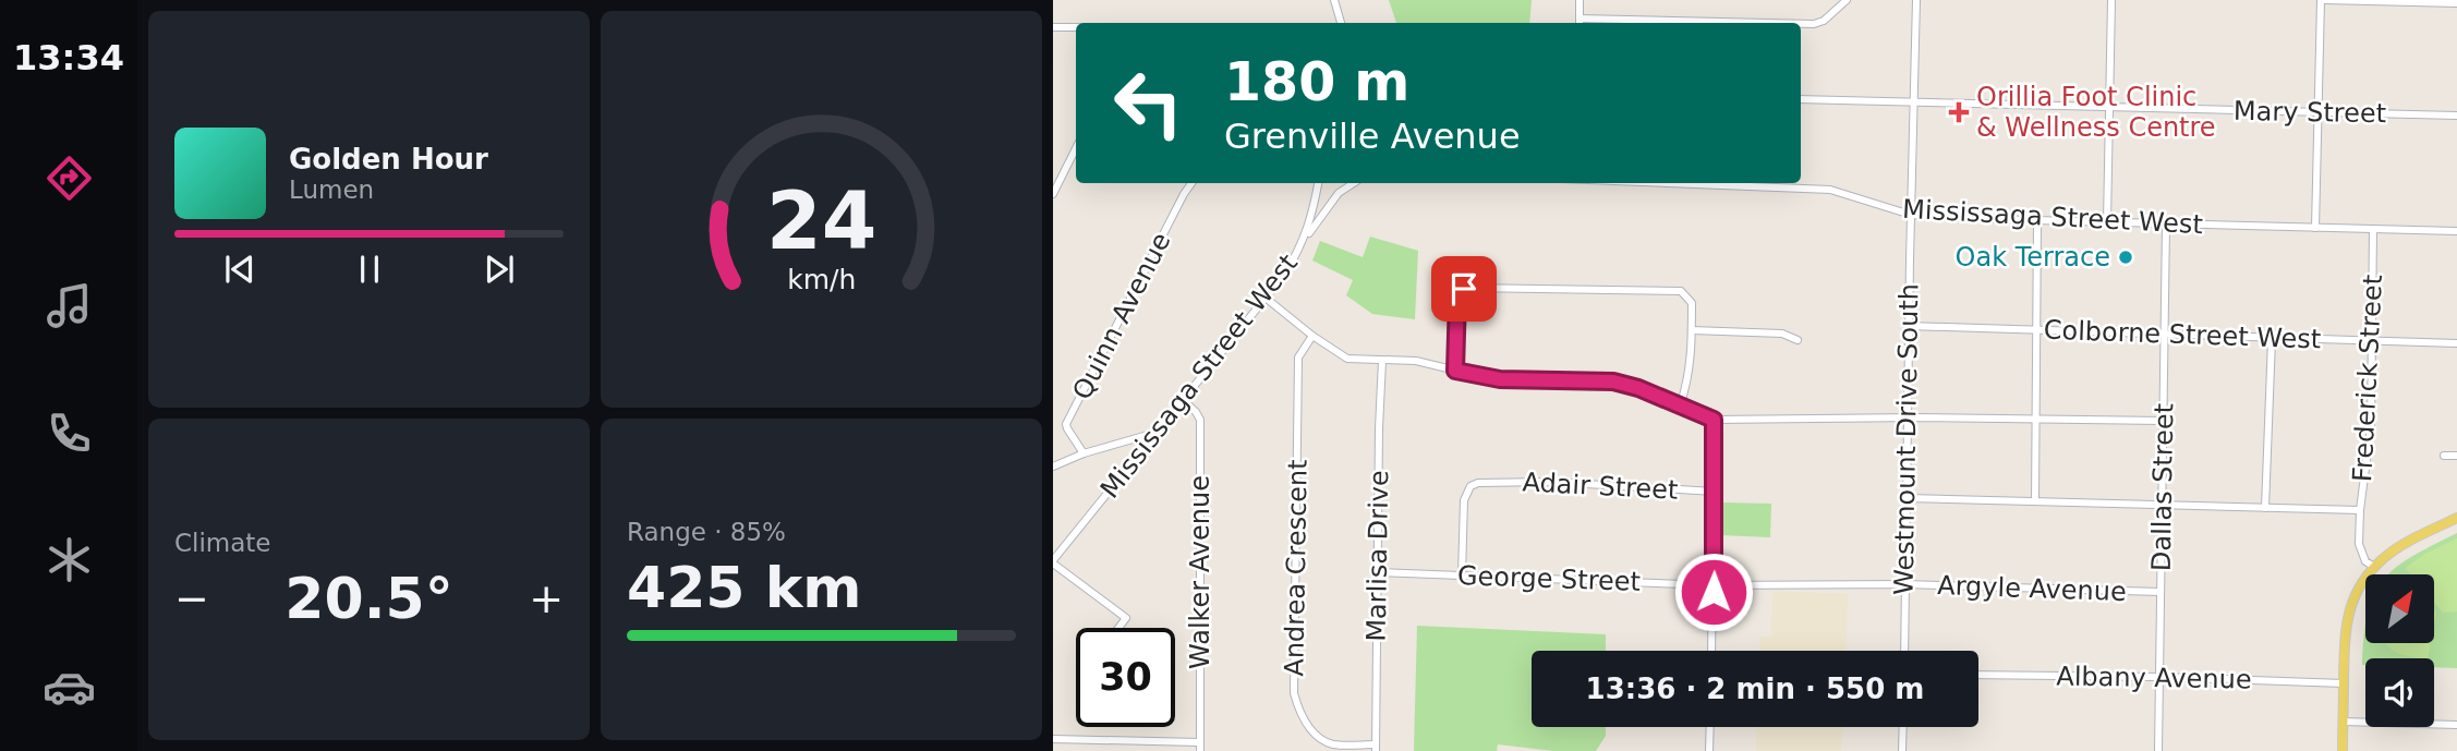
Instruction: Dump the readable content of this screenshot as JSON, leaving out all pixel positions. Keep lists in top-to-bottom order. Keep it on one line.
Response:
{"streets":{"street":["Mary Street","Mississaga Street West","Quinn Avenue","Colborne Street West","Frederick Street","Westmount Drive South","Adair Street","Dallas Street","Marlisa Drive","Andrea Crescent","Walker Avenue","George Street","Argyle Avenue","Albany Avenue"]},"crossings":[["Mary Street","Westmount Drive South"],["Mississaga Street West","Frederick Street"],["Mississaga Street West","Westmount Drive South"],["Mississaga Street West","Dallas Street"],["Mississaga Street West","Walker Avenue"],["Colborne Street West","Frederick Street"],["Colborne Street West","Westmount Drive South"],["Colborne Street West","Dallas Street"],["Westmount Drive South","George Street"],["Westmount Drive South","Argyle Avenue"],["Adair Street","George Street"],["Dallas Street","Argyle Avenue"],["Dallas Street","Albany Avenue"],["Marlisa Drive","Andrea Crescent"],["Marlisa Drive","George Street"],["George Street","Argyle Avenue"]],"places":{"health":["Orillia Foot Clinic & Wellness Centre"],"other":["Oak Terrace"]},"north":"top right","page":{"tabs":"13:34","turn":["180 m","Grenville Avenue"],"song":["Golden Hour","Lumen"],"tile":["Climate",["Range · 85%","425 km"]],"heat":["−","20.5°","+"],"limit":"30","trip":"13:36 · 2 min · 550 m","gauge":["24","km/h"]}}
